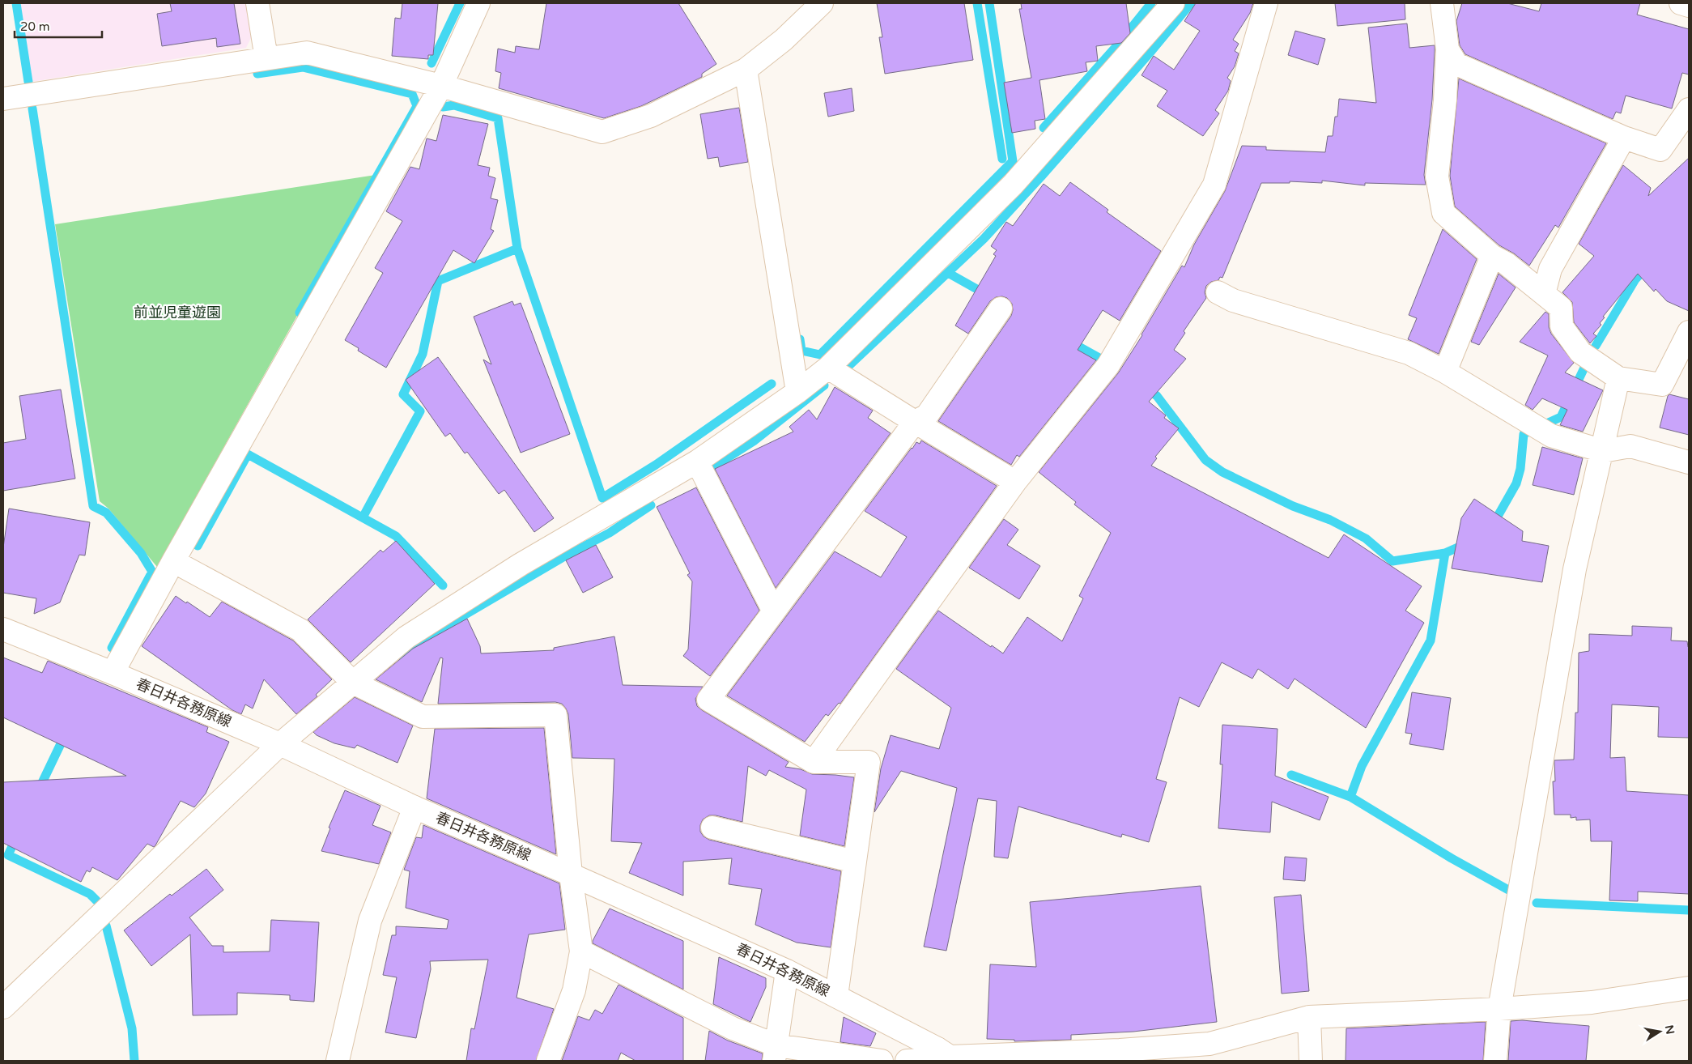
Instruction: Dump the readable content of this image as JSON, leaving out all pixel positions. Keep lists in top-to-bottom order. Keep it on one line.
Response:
{"streets":{"street":["春日井各務原線"]},"parks":["前並児童遊園"],"scale_bar":"20 m","north":"right"}
